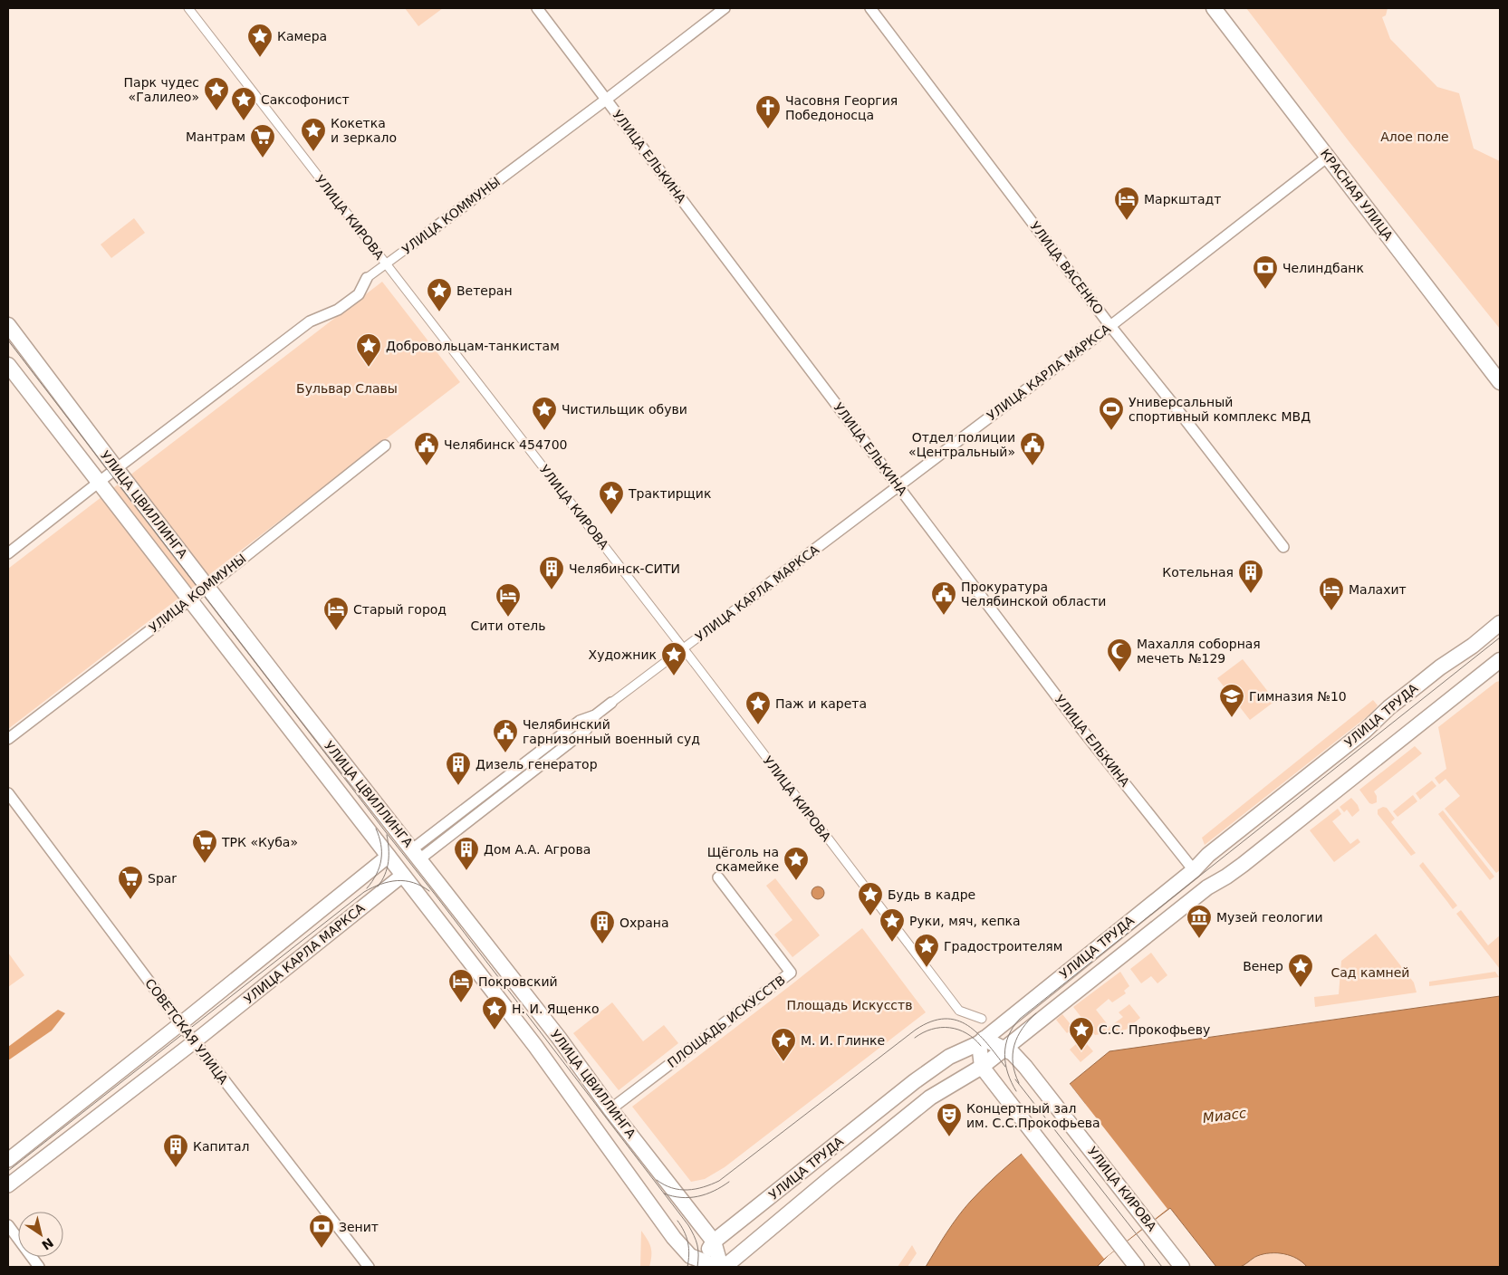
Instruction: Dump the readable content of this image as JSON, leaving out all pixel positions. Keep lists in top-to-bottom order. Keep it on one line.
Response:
{"streets":{"main road":["УЛИЦА ЕЛЬКИНА","КРАСНАЯ УЛИЦА","УЛИЦА КИРОВА","УЛИЦА КАРЛА МАРКСА","УЛИЦА ЦВИЛЛИНГА","УЛИЦА ТРУДА"],"street":["УЛИЦА КОММУНЫ","УЛИЦА ВАСЕНКО","ПЛОЩАДЬ ИСКУССТВ","СОВЕТСКАЯ УЛИЦА"]},"crossings":[["УЛИЦА ЕЛЬКИНА","УЛИЦА КОММУНЫ"],["УЛИЦА ЕЛЬКИНА","УЛИЦА КАРЛА МАРКСА"],["УЛИЦА ЕЛЬКИНА","УЛИЦА ТРУДА"],["КРАСНАЯ УЛИЦА","УЛИЦА КАРЛА МАРКСА"],["УЛИЦА КОММУНЫ","УЛИЦА КИРОВА"],["УЛИЦА КОММУНЫ","УЛИЦА ЦВИЛЛИНГА"],["УЛИЦА КИРОВА","УЛИЦА КАРЛА МАРКСА"],["УЛИЦА КИРОВА","УЛИЦА ТРУДА"],["УЛИЦА ВАСЕНКО","УЛИЦА КАРЛА МАРКСА"],["УЛИЦА КАРЛА МАРКСА","УЛИЦА ЦВИЛЛИНГА"],["УЛИЦА КАРЛА МАРКСА","СОВЕТСКАЯ УЛИЦА"],["УЛИЦА ЦВИЛЛИНГА","УЛИЦА ТРУДА"],["УЛИЦА ЦВИЛЛИНГА","ПЛОЩАДЬ ИСКУССТВ"]],"water":["Миасс"],"parks":["Алое поле","Бульвар Славы","Сад камней","Площадь Искусств"],"places":{"place":["Камера","Парк чудес «Галилео»","Саксофонист","Кокетка и зеркало","Ветеран","Добровольцам-танкистам","Чистильщик обуви","Трактирщик","Художник","Паж и карета","Щёголь на скамейке","Будь в кадре","Руки, мяч, кепка","Градостроителям","Венер","Н. И. Ященко","С.С. Прокофьеву","М. И. Глинке"],"church":["Часовня Георгия Победоносца"],"supermarket":["Мантрам","ТРК «Куба»","Spar"],"hotel":["Маркштадт","Малахит","Сити отель","Старый город","Покровский"],"bank":["Челиндбанк","Зенит"],"sports":["Универсальный спортивный комплекс МВД"],"public building":["Челябинск 454700","Отдел полиции «Центральный»","Прокуратура Челябинской области","Челябинский гарнизонный военный суд"],"building":["Челябинск-СИТИ","Котельная","Дизель генератор","Дом А.А. Агрова","Охрана","Капитал"],"mosque":["Махалля соборная мечеть №129"],"school or university":["Гимназия №10"],"museum":["Музей геологии"],"theatre":["Концертный зал им. С.С.Прокофьева"]},"north":"bottom right"}
